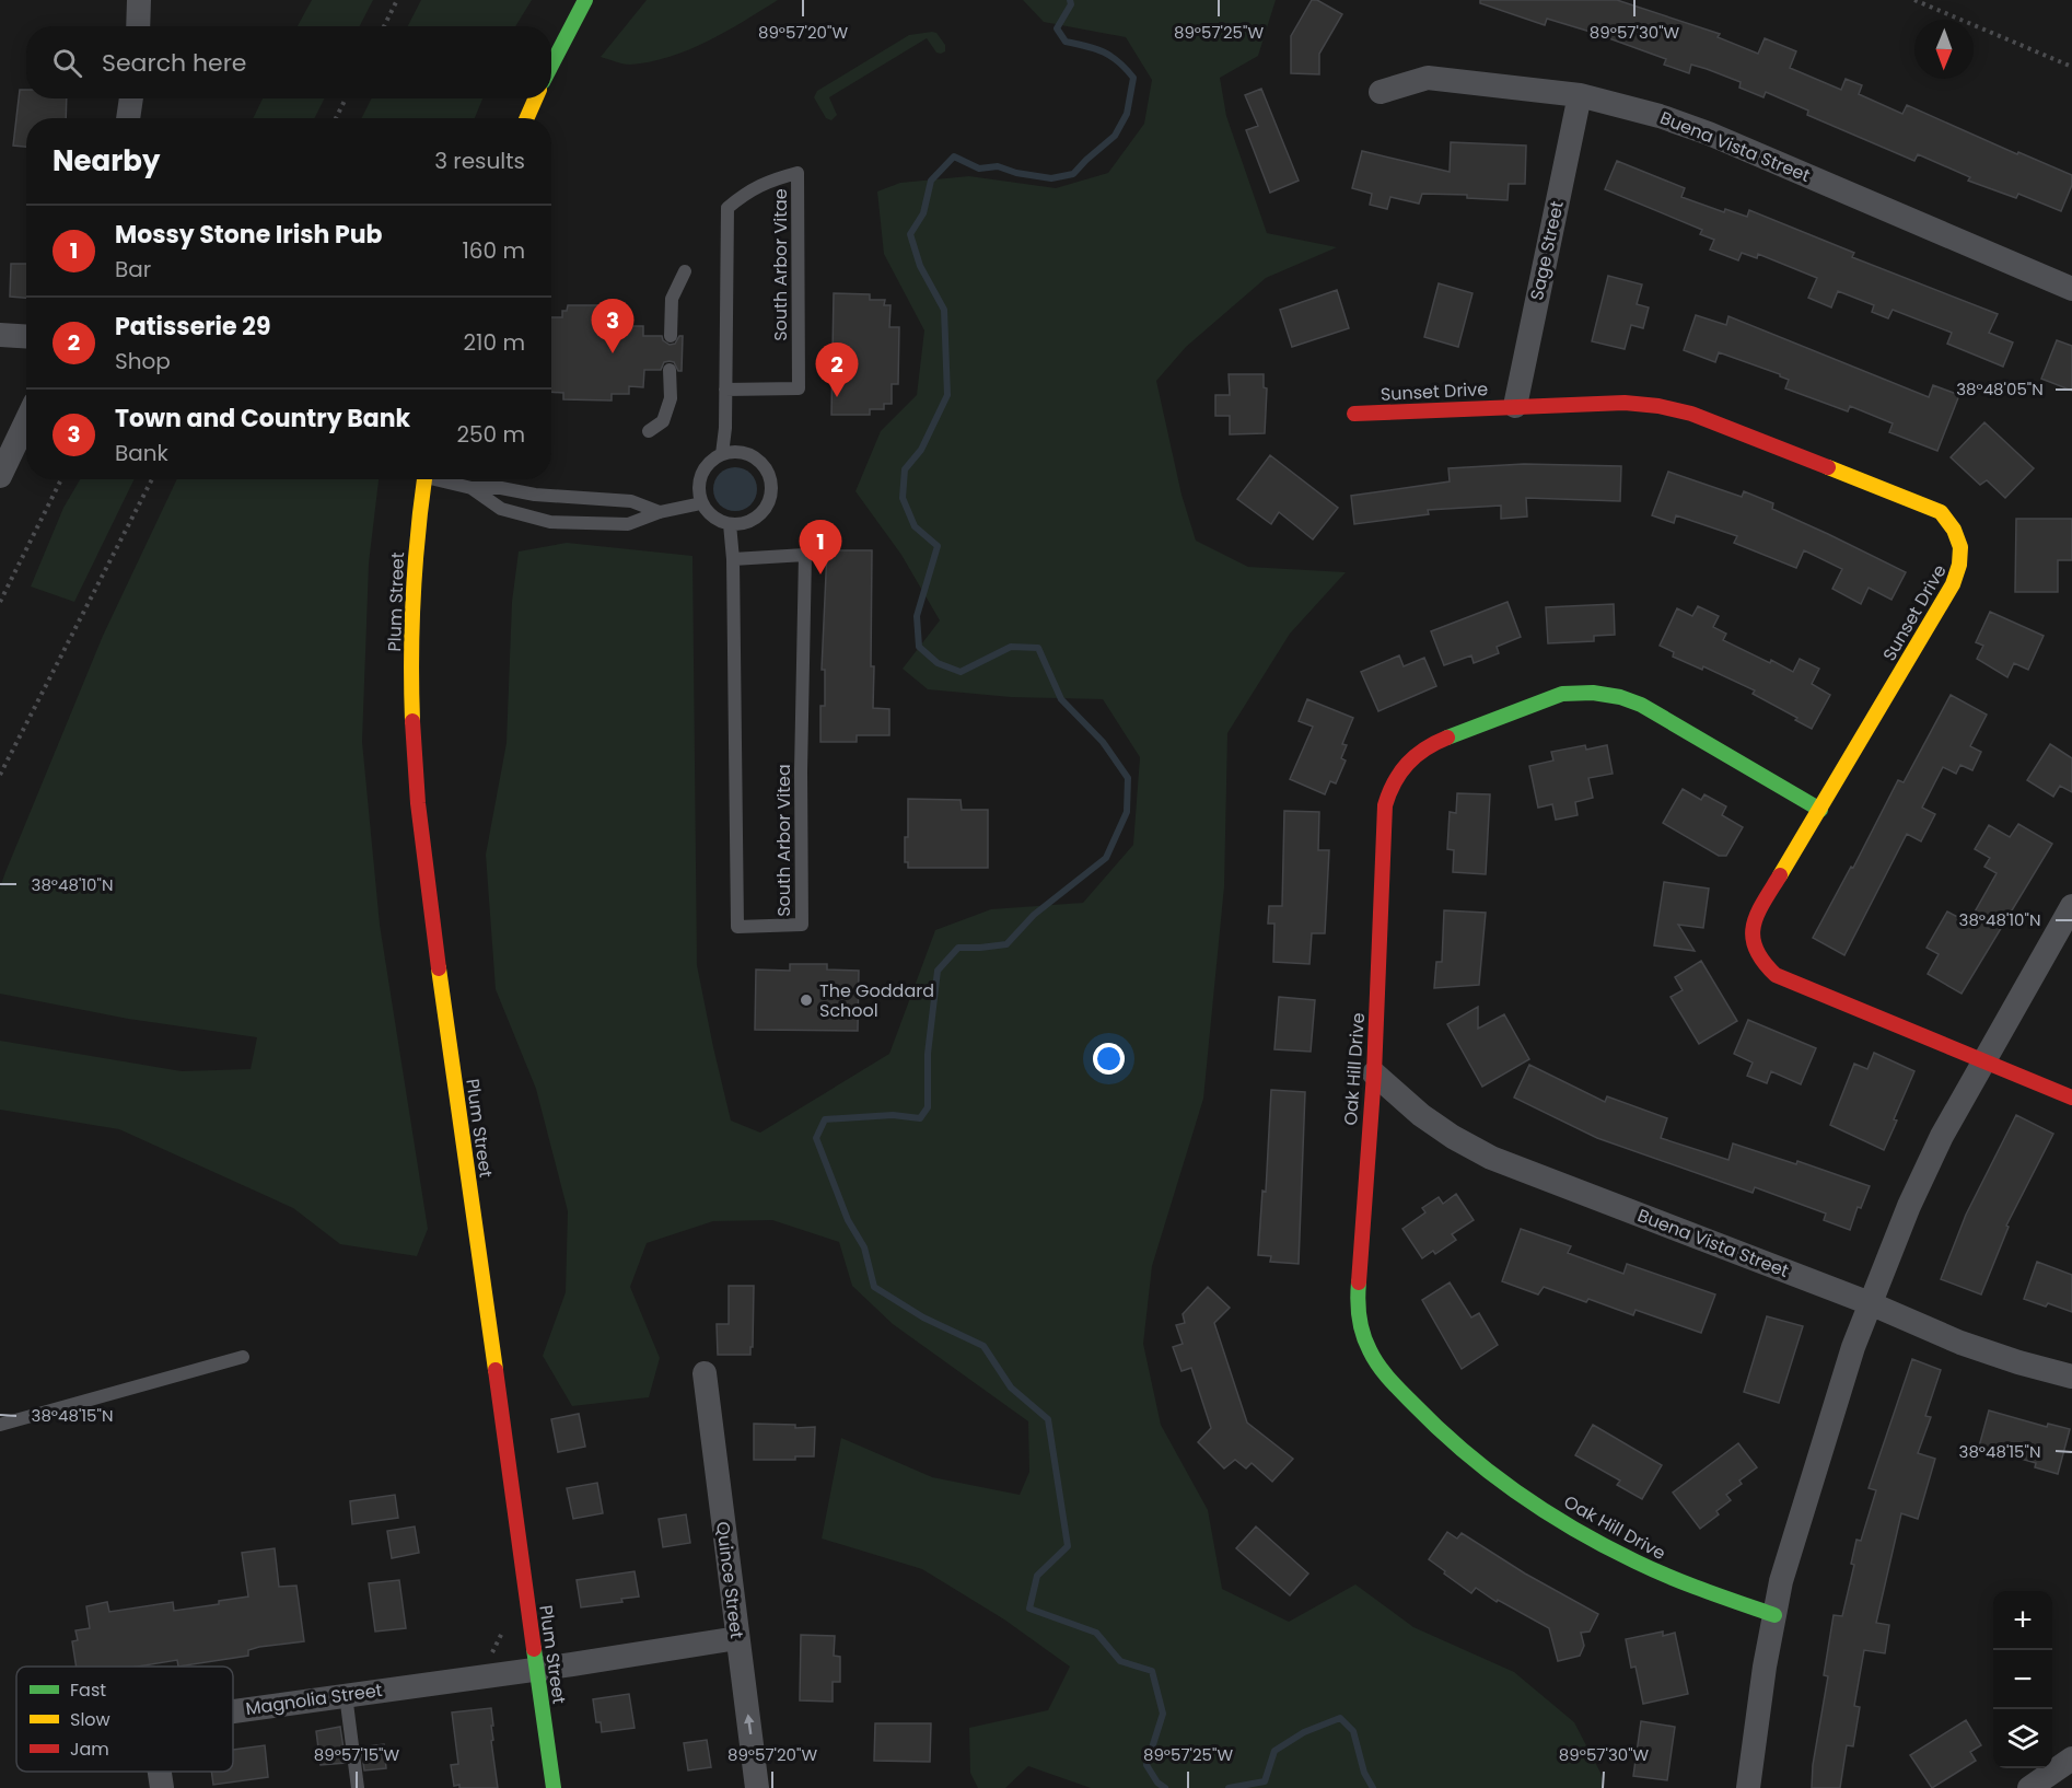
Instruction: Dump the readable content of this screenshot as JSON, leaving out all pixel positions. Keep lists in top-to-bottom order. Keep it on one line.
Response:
{"streets":{"street":["Buena Vista Street","Sage Street","Sunset Drive","Plum Street","Oak Hill Drive","Quince Street","Magnolia Street"],"lane":["South Arbor Vitae","South Arbor Vitea"]},"crossings":[["Buena Vista Street","Sage Street"],["Buena Vista Street","Oak Hill Drive"],["Sage Street","Sunset Drive"],["South Arbor Vitae","South Arbor Vitea"],["Sunset Drive","Oak Hill Drive"],["Plum Street","Magnolia Street"],["Quince Street","Magnolia Street"]],"one_way":["Quince Street"],"places":["The Goddard School"],"legend":["Fast","Slow","Jam"],"north":"bottom","page":{"search":"Search here","heading":["Nearby","3 results"],"list":[{"mark":"1","name":"Mossy Stone Irish Pub","note":"Bar","value":"160 m"},{"mark":"2","name":"Patisserie 29","note":"Shop","value":"210 m"},{"mark":"3","name":"Town and Country Bank","note":"Bank","value":"250 m"}],"pins":["3","2","1"],"map_buttons":["+","−"]},"coordinates":["89°57'20\"W","89°57'25\"W","89°57'30\"W","38°48'05\"N","38°48'10\"N","38°48'15\"N","89°57'15\"W"]}
